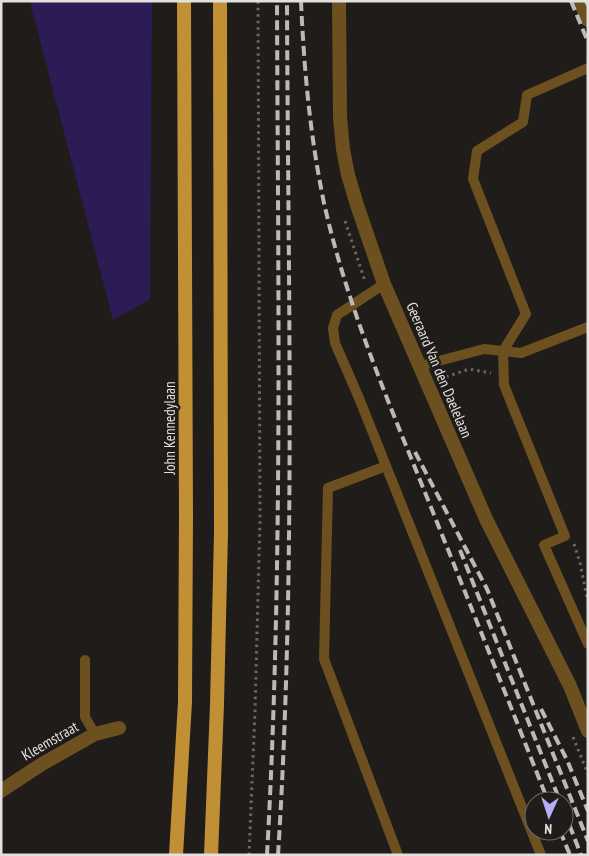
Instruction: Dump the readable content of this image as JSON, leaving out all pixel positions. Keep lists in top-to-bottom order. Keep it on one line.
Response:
{"streets":{"highway":["John Kennedylaan"],"street":["Geeraard Van den Daelelaan","Kleemstraat"]},"north":"bottom"}
